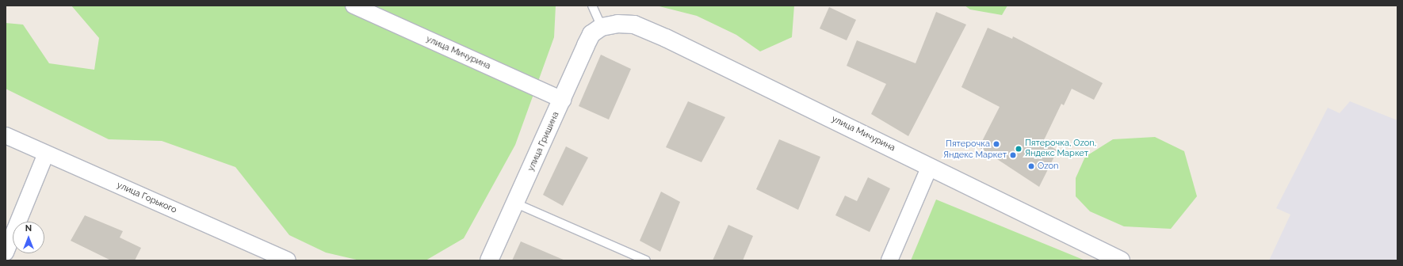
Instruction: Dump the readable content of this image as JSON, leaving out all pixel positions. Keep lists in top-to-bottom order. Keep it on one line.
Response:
{"streets":{"street":["улица Мичурина","улица Гришина","улица Горького"]},"crossings":[["улица Мичурина","улица Гришина"]],"places":["Пятерочка","Пятерочка, Ozon, Яндекс Маркет","Яндекс Маркет","Ozon"],"north":"top"}
